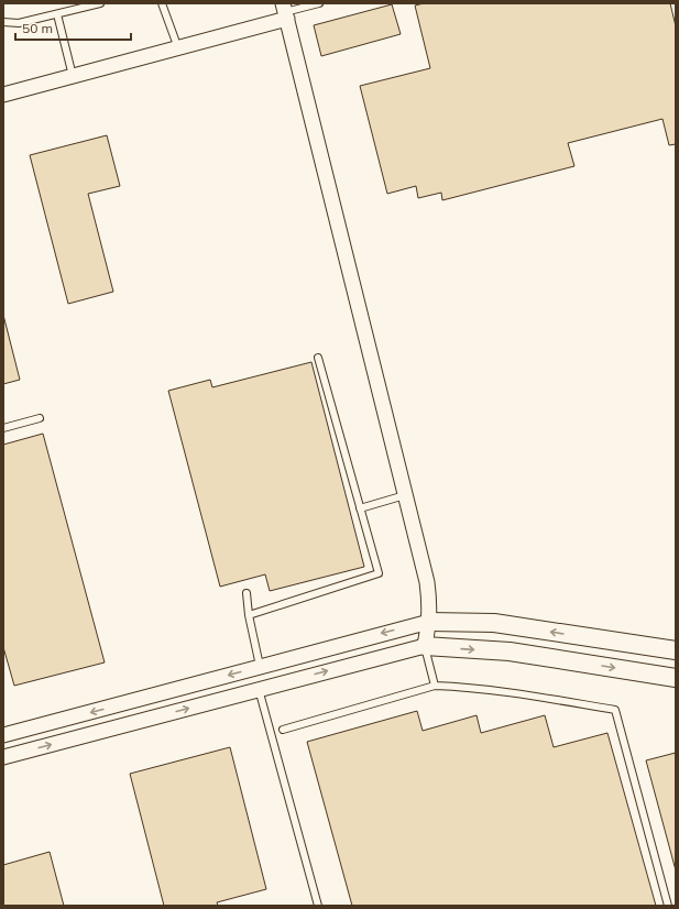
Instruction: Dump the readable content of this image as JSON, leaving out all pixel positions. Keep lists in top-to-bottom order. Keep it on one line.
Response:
{"scale_bar":"50 m"}
